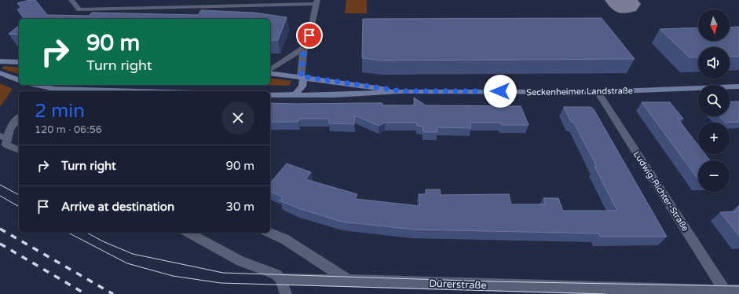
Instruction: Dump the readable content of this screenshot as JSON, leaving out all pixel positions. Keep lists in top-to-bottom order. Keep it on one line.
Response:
{"streets":{"main road":["Seckenheimer Landstraße"],"street":["Ludwig-Richter-Straße","Dürerstraße"]},"crossings":[["Seckenheimer Landstraße","Ludwig-Richter-Straße"],["Ludwig-Richter-Straße","Dürerstraße"]],"north":"bottom","page":{"map_buttons":["+","−"],"turn":["90 m","Turn right"],"heading":["2 min","120 m · 06:56"],"list":[{"name":"Turn right","value":"90 m"},{"name":"Arrive at destination","value":"30 m"}]}}
